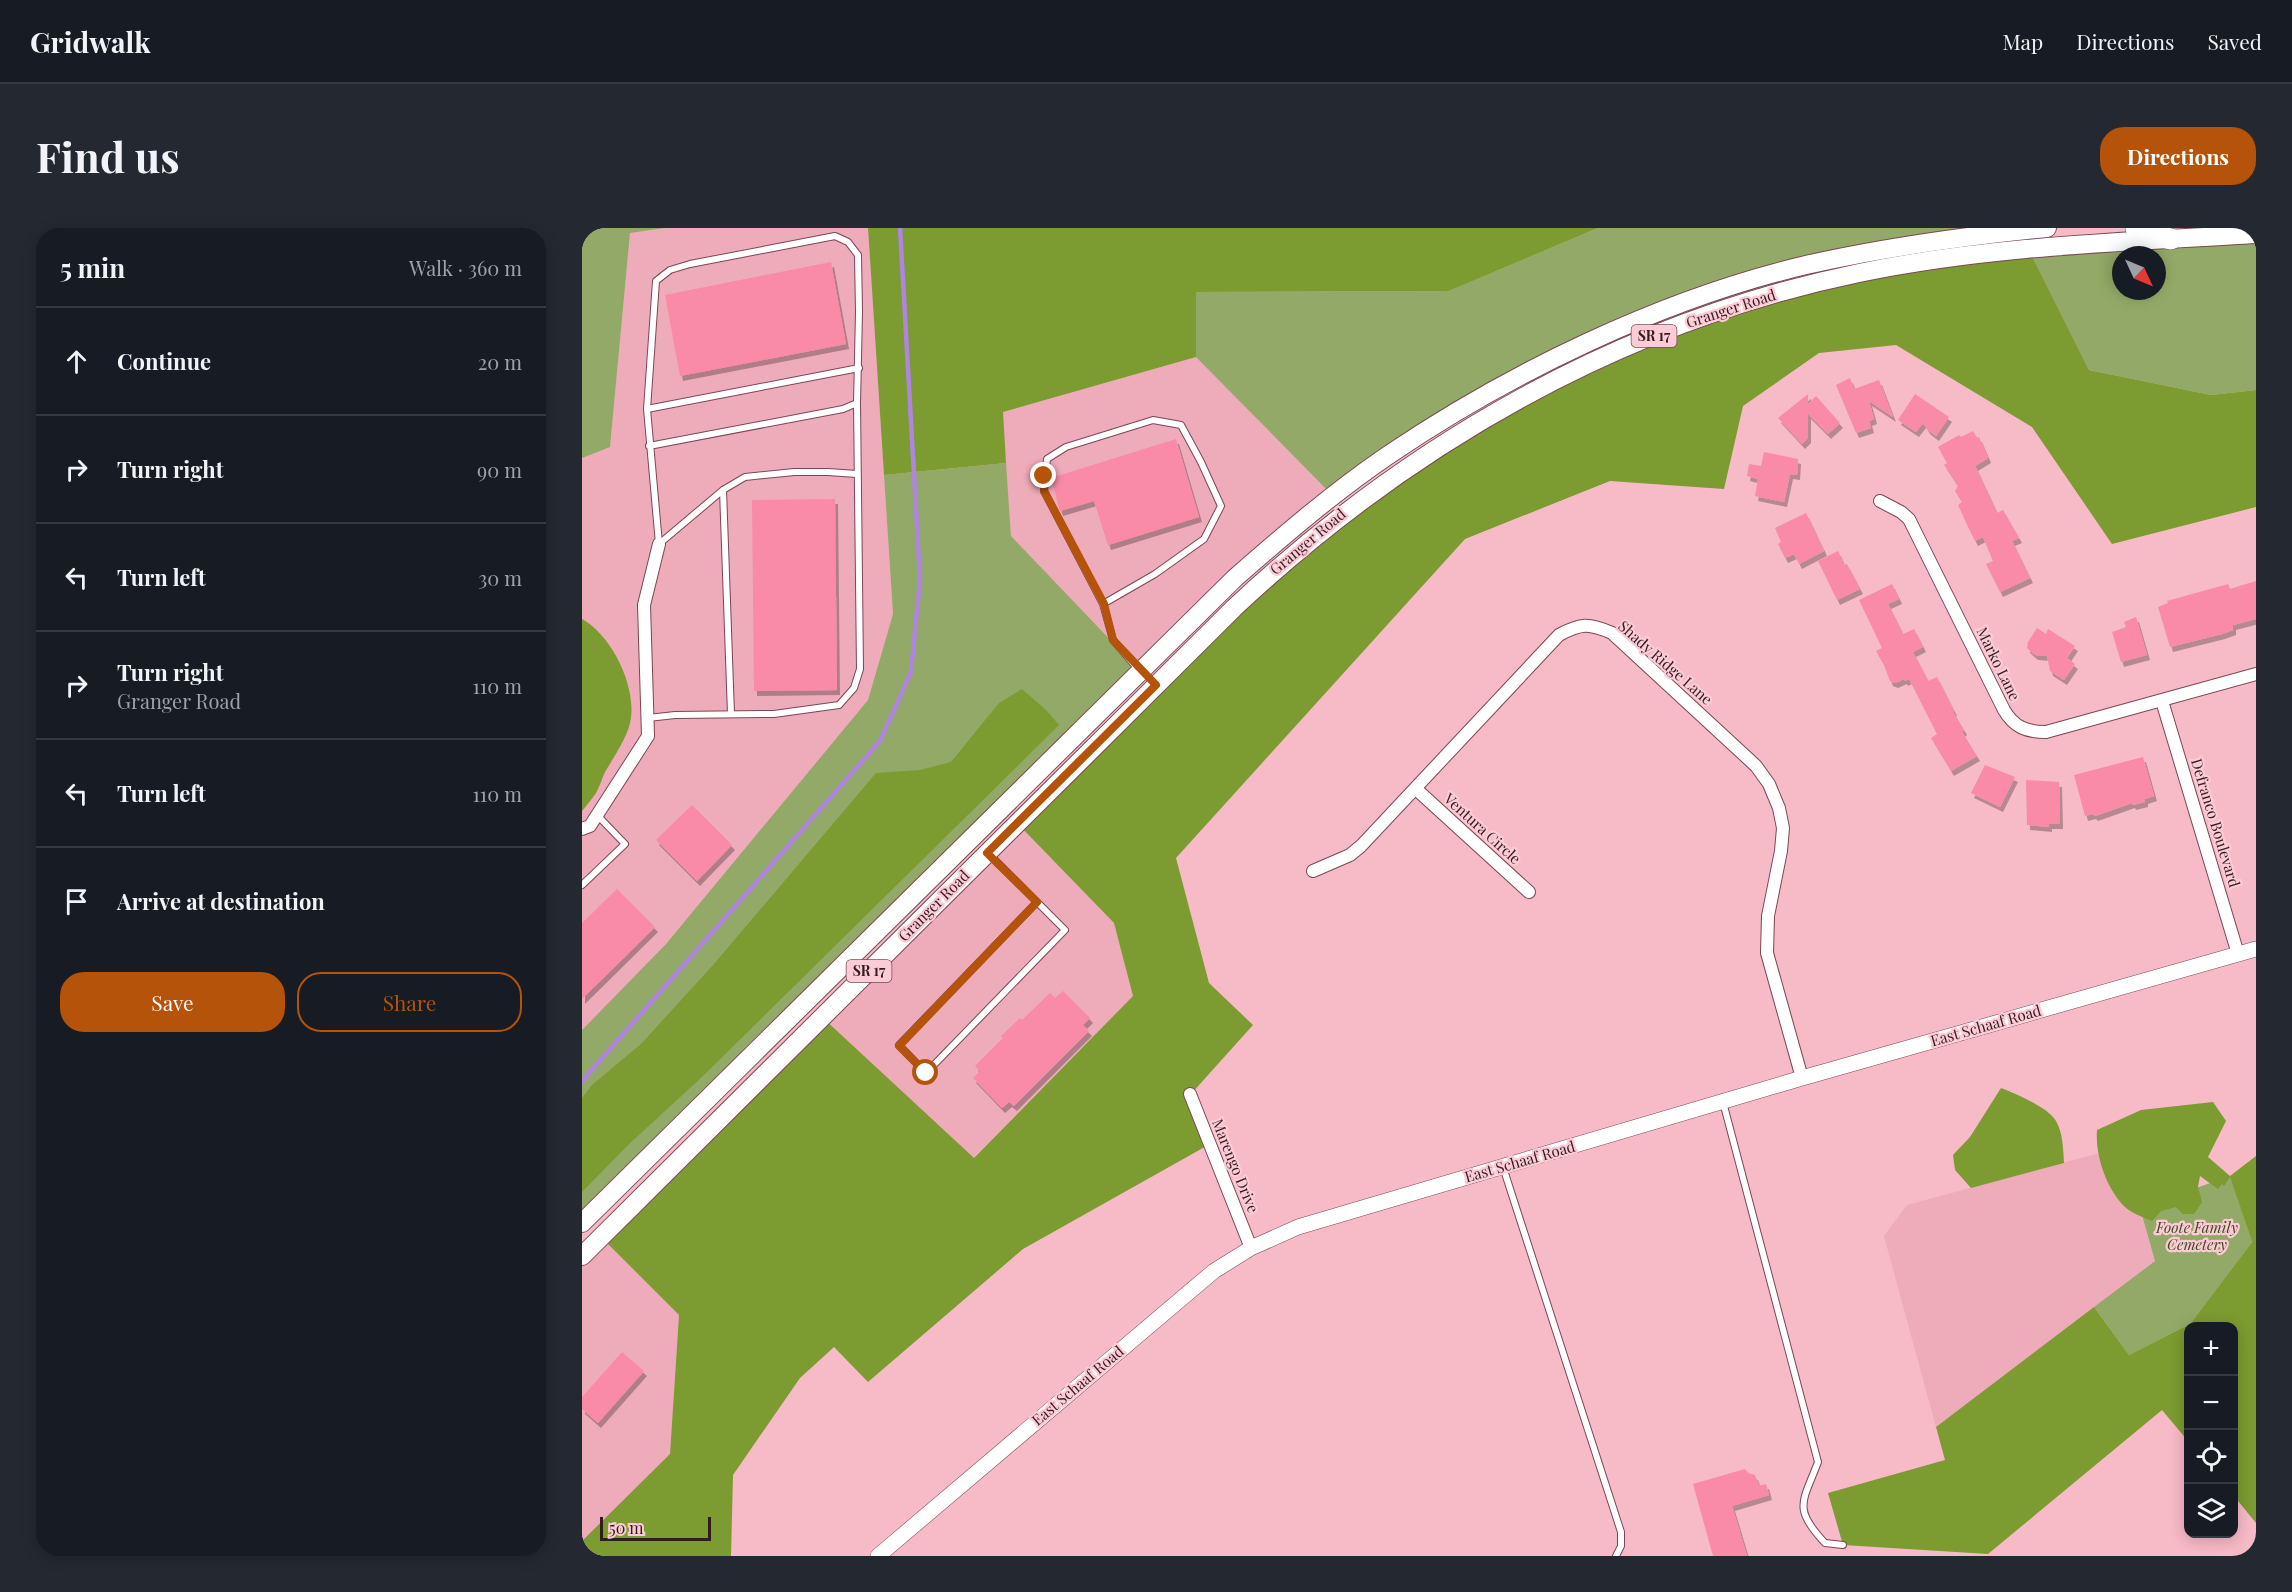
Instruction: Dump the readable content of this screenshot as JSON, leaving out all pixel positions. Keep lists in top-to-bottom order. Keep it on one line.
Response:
{"streets":{"main road":["Granger Road","SR 17"],"street":["Shady Ridge Lane","Marko Lane","Defranco Boulevard","Ventura Circle","East Schaaf Road","Marengo Drive"]},"crossings":[["Shady Ridge Lane","Ventura Circle"],["Shady Ridge Lane","East Schaaf Road"],["Marko Lane","Defranco Boulevard"],["Defranco Boulevard","East Schaaf Road"],["East Schaaf Road","Marengo Drive"]],"parks":["Foote Family Cemetery"],"scale_bar":"50 m","north":"bottom right","page":{"header":"Gridwalk","nav":["Map","Directions","Saved"],"buttons":["Directions",["Save","Share"]],"title":"Find us","heading":["5 min","Walk · 360 m"],"list":[["Continue","20 m"],["Turn right","90 m"],["Turn left","30 m"],["Turn right","Granger Road","110 m"],["Turn left","110 m"],"Arrive at destination"],"map_buttons":["+","−"],"scale":"50 m"}}
